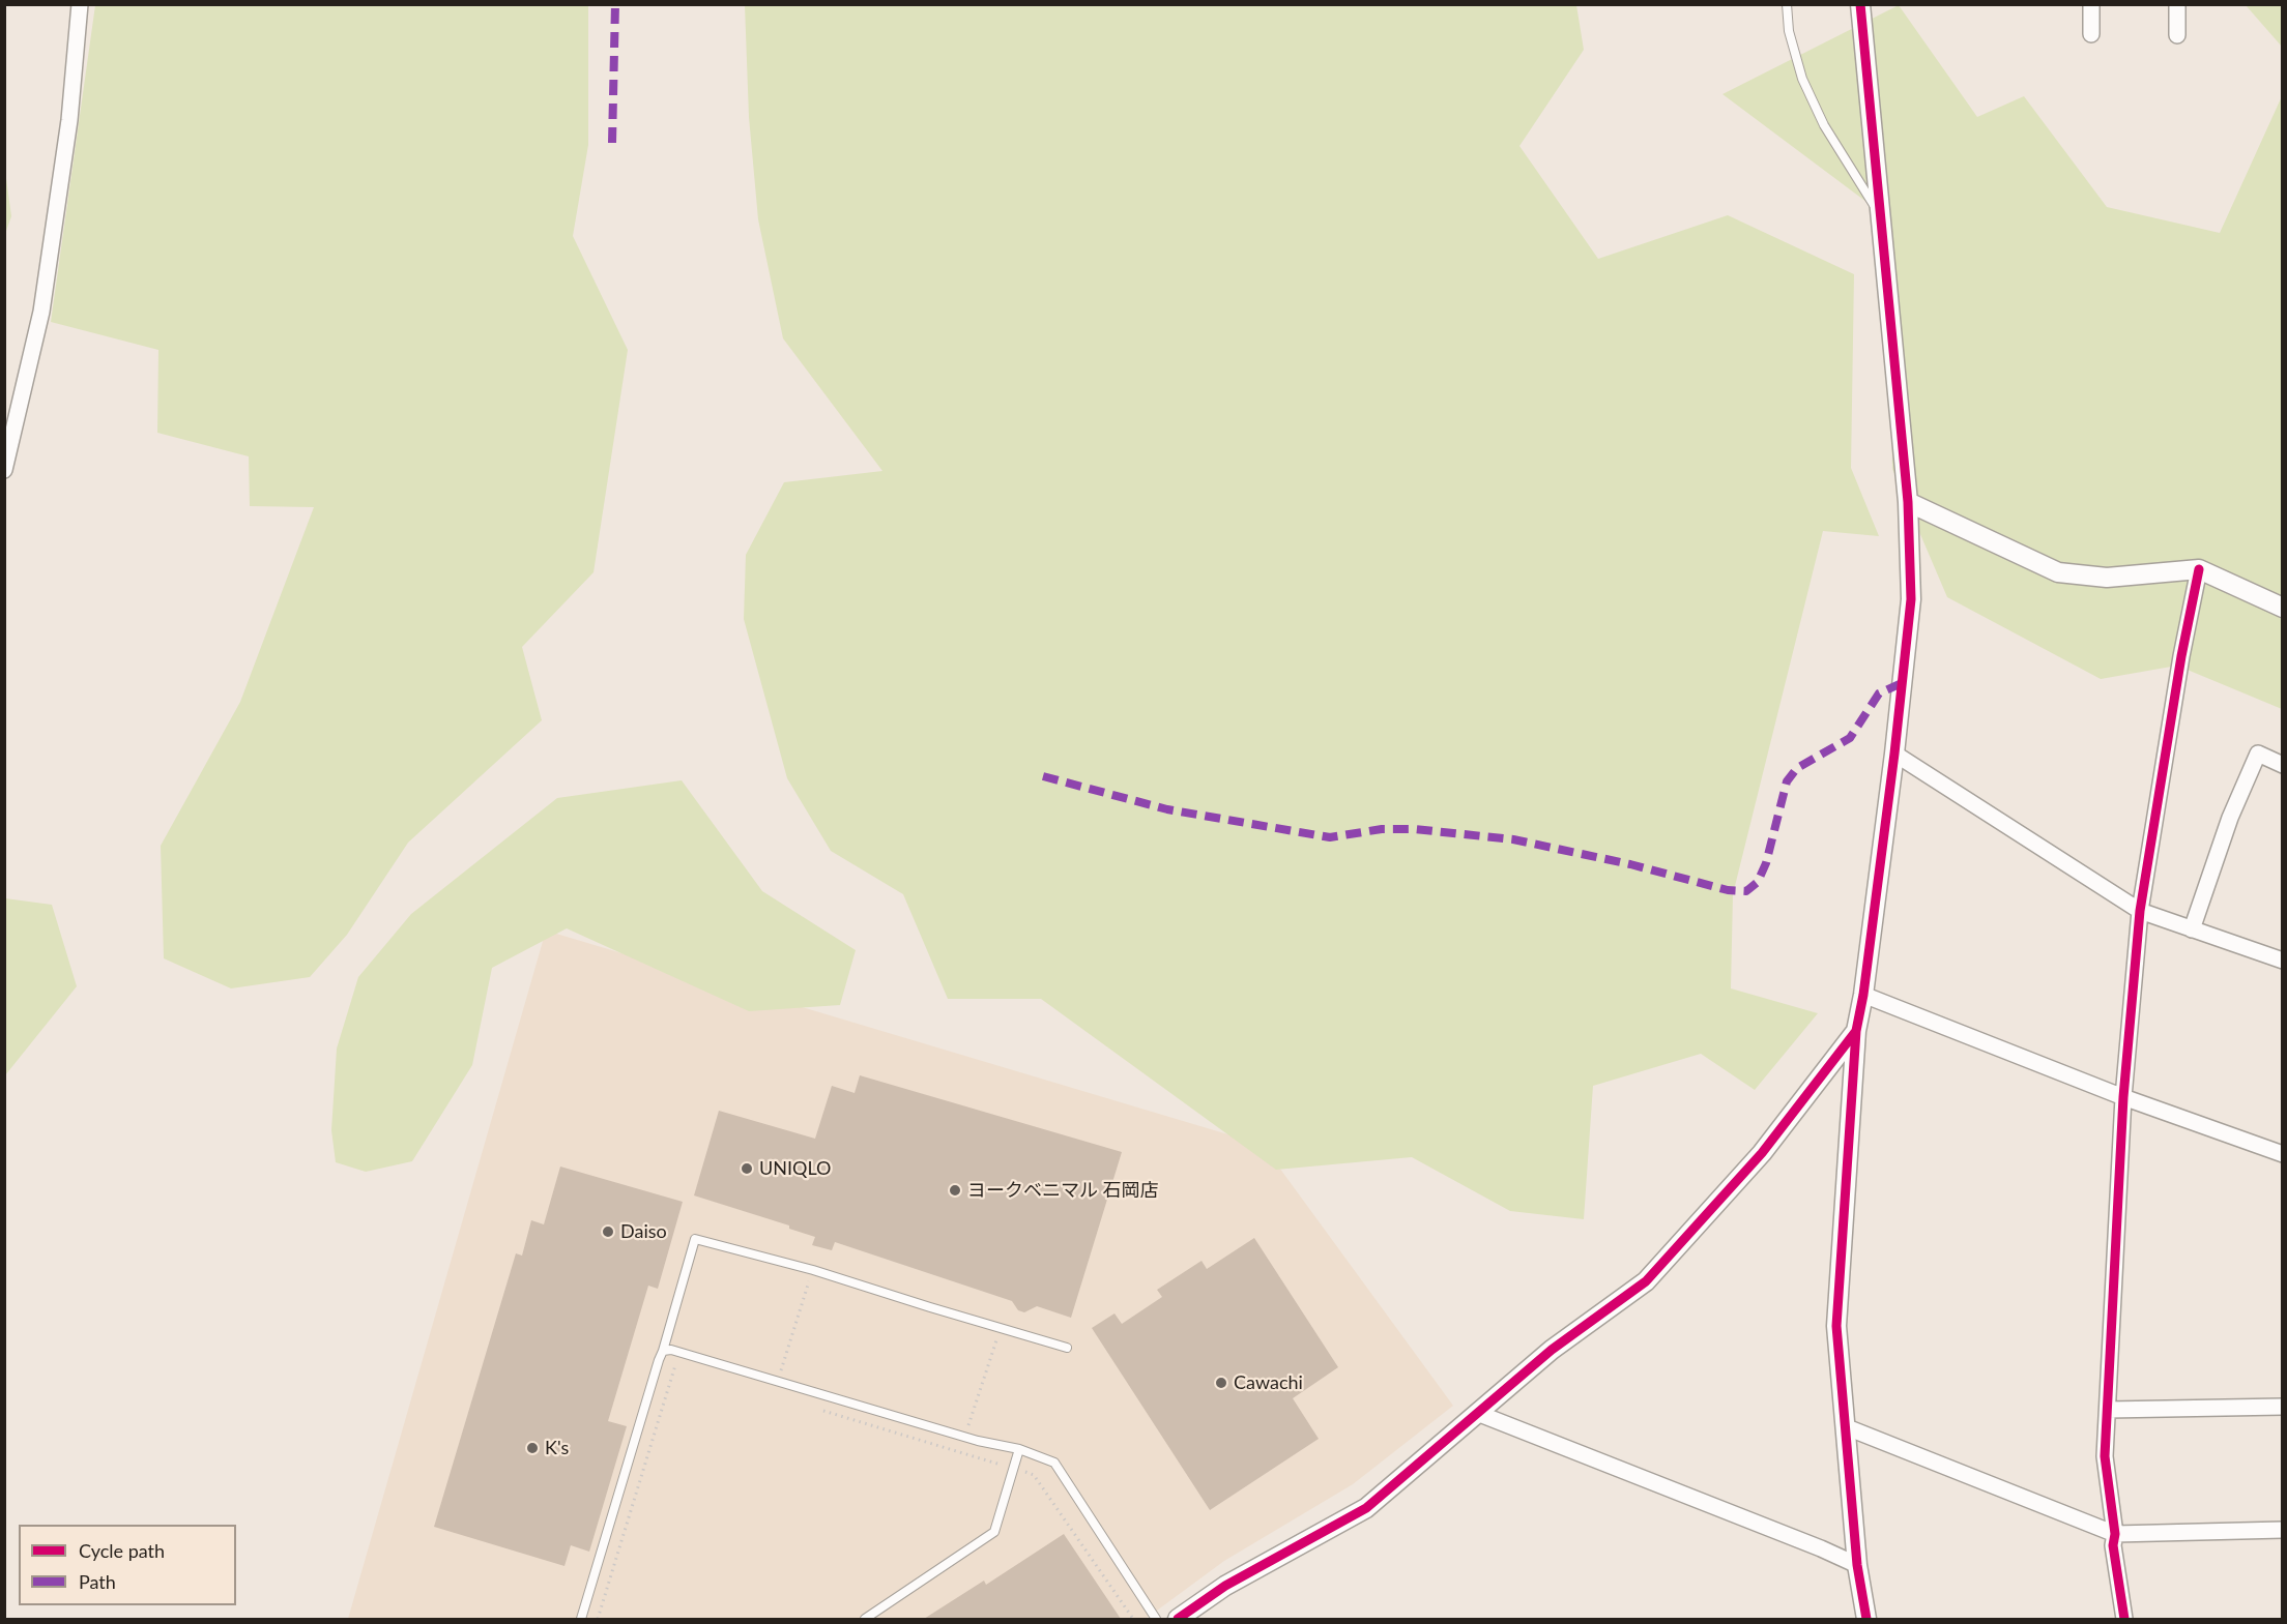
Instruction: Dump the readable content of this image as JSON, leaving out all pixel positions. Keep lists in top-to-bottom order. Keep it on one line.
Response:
{"places":["UNIQLO","ヨークベニマル 石岡店","Daiso","Cawachi","K's"],"legend":["Cycle path","Path"]}
